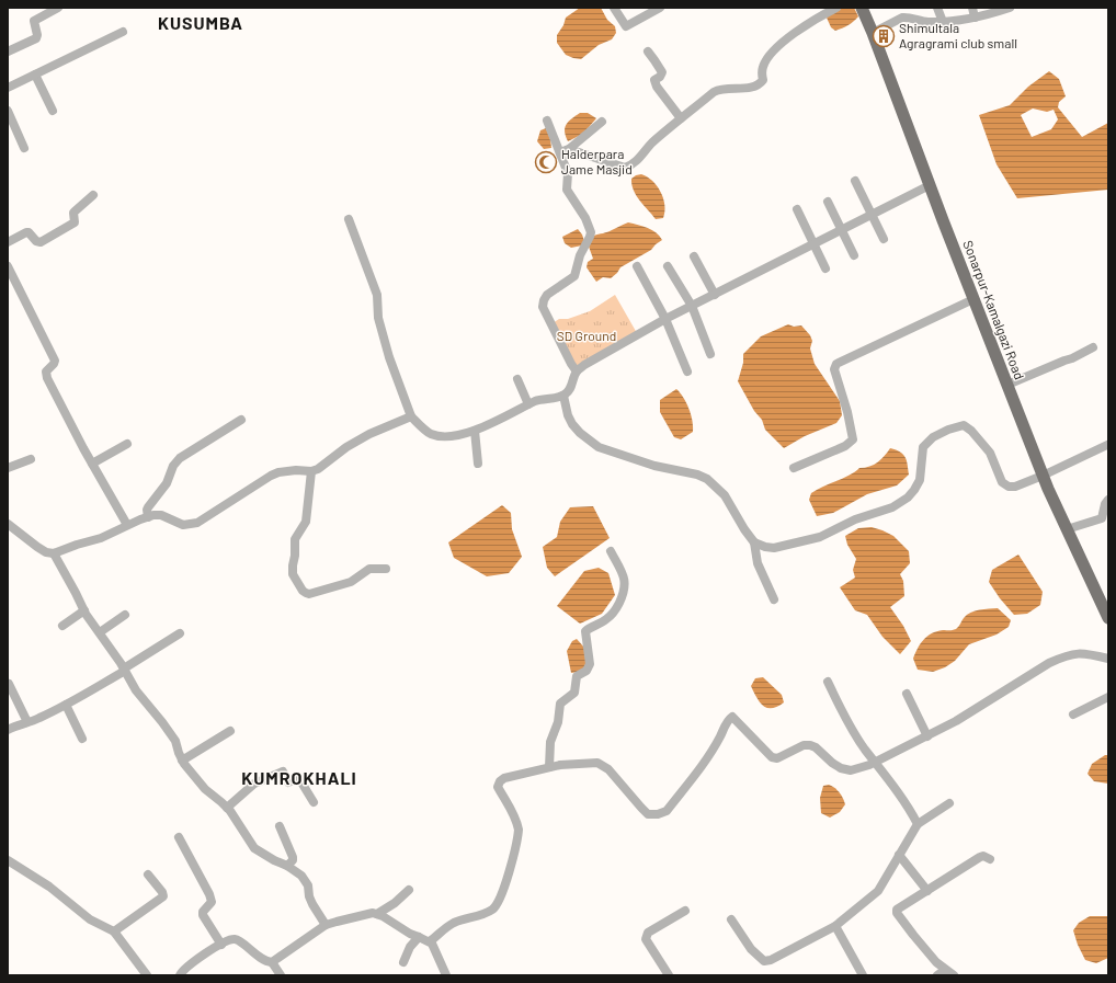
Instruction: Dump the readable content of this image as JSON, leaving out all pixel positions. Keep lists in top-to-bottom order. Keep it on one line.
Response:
{"streets":{"main road":["Sonarpur-Kamalgazi Road"]},"districts":["KUSUMBA","KUMROKHALI"],"parks":["SD Ground"],"places":{"building":["Shimultala Agragrami club small"],"mosque":["Halderpara Jame Masjid"]}}
